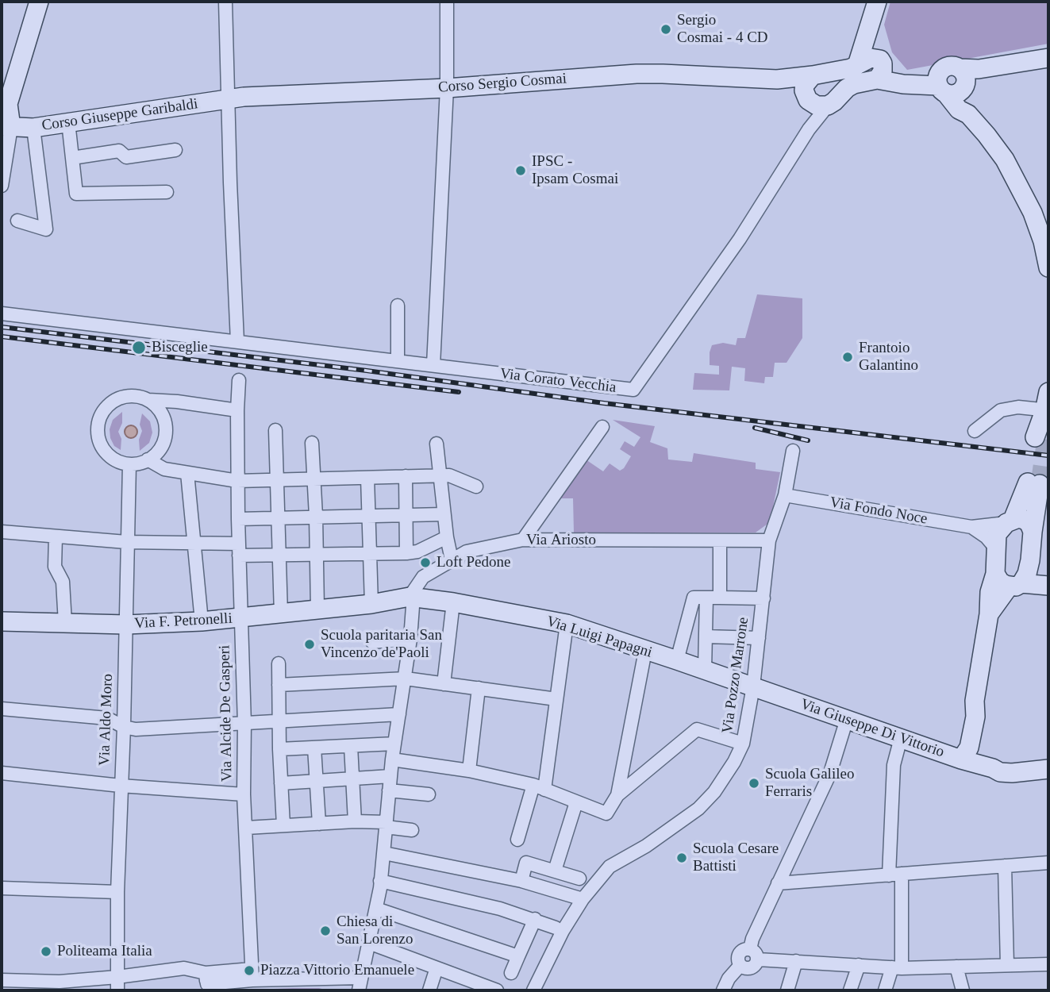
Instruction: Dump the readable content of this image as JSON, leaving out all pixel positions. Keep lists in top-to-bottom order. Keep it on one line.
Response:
{"streets":{"main road":["Corso Sergio Cosmai","Corso Giuseppe Garibaldi","Via F. Petronelli","Via Luigi Papagni","Via Giuseppe Di Vittorio"],"street":["Via Corato Vecchia","Via Fondo Noce","Via Ariosto","Via Pozzo Marrone","Via Alcide De Gasperi","Via Aldo Moro"]},"crossings":[["Corso Sergio Cosmai","Corso Giuseppe Garibaldi"],["Corso Sergio Cosmai","Via Corato Vecchia"],["Via Fondo Noce","Via Pozzo Marrone"],["Via Ariosto","Via Luigi Papagni"],["Via Ariosto","Via Pozzo Marrone"],["Via F. Petronelli","Via Alcide De Gasperi"],["Via F. Petronelli","Via Aldo Moro"],["Via Luigi Papagni","Via Pozzo Marrone"],["Via Luigi Papagni","Via Giuseppe Di Vittorio"],["Via Pozzo Marrone","Via Giuseppe Di Vittorio"]],"places":["Sergio Cosmai - 4 CD","IPSC - Ipsam Cosmai","Bisceglie","Frantoio Galantino","Loft Pedone","Scuola paritaria San Vincenzo de'Paoli","Scuola Galileo Ferraris","Scuola Cesare Battisti","Chiesa di San Lorenzo","Politeama Italia","Piazza Vittorio Emanuele"]}
